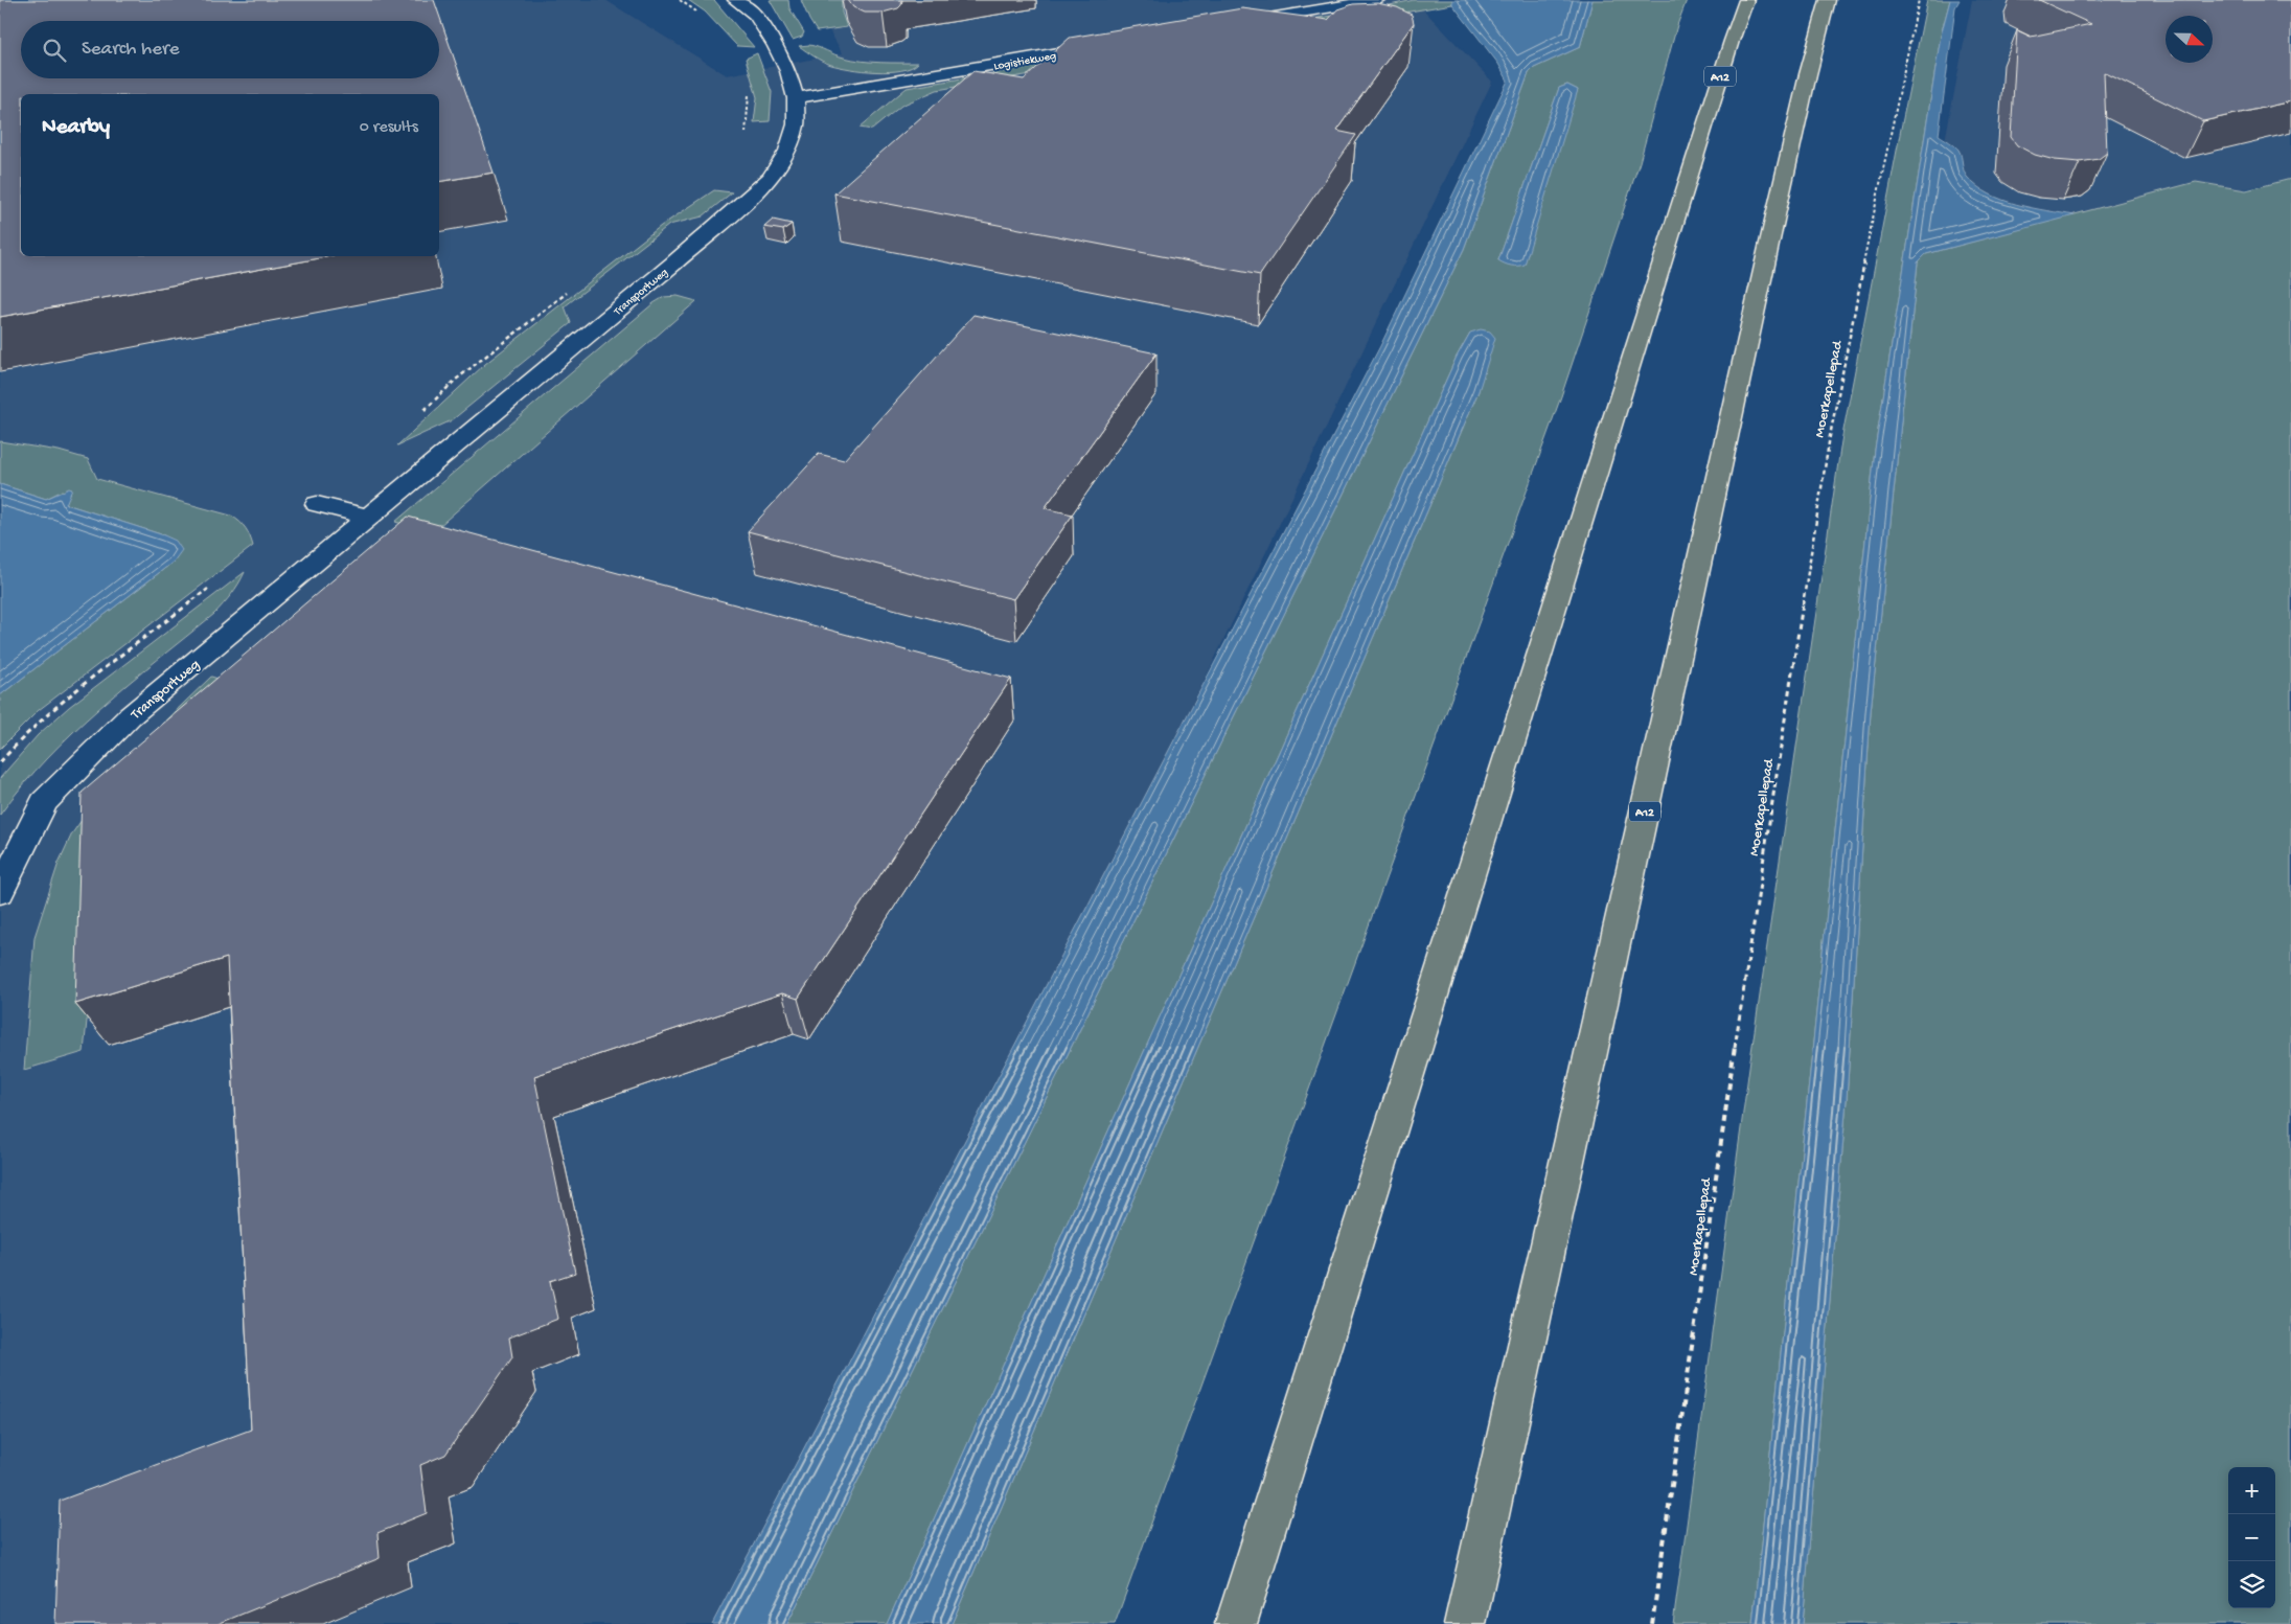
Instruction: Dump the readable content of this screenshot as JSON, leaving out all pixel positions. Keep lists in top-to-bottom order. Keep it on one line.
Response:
{"streets":{"highway":["A12"],"street":["Logistiekweg","Transportweg"],"path":["Moerkapellepad"]},"crossings":[["Logistiekweg","Transportweg"]],"north":"right","page":{"search":"Search here","heading":["Nearby","0 results"],"map_buttons":["+","−"]}}
